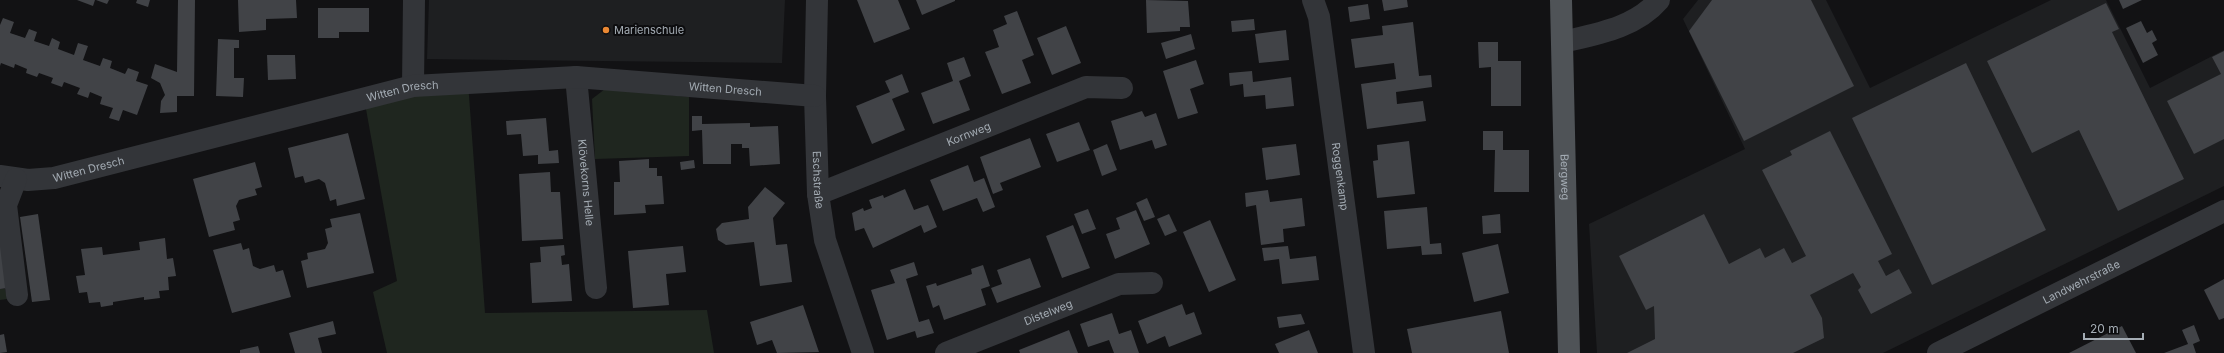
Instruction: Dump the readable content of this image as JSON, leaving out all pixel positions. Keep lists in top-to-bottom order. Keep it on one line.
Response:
{"streets":{"main road":["Bergweg"],"street":["Witten Dresch","Kornweg","Roggenkamp","Eschstraße","Klövekorns Helle","Landwehrstraße","Distelweg"]},"crossings":[["Witten Dresch","Eschstraße"],["Witten Dresch","Klövekorns Helle"],["Kornweg","Eschstraße"]],"places":["Marienschule"],"scale_bar":"20 m"}
